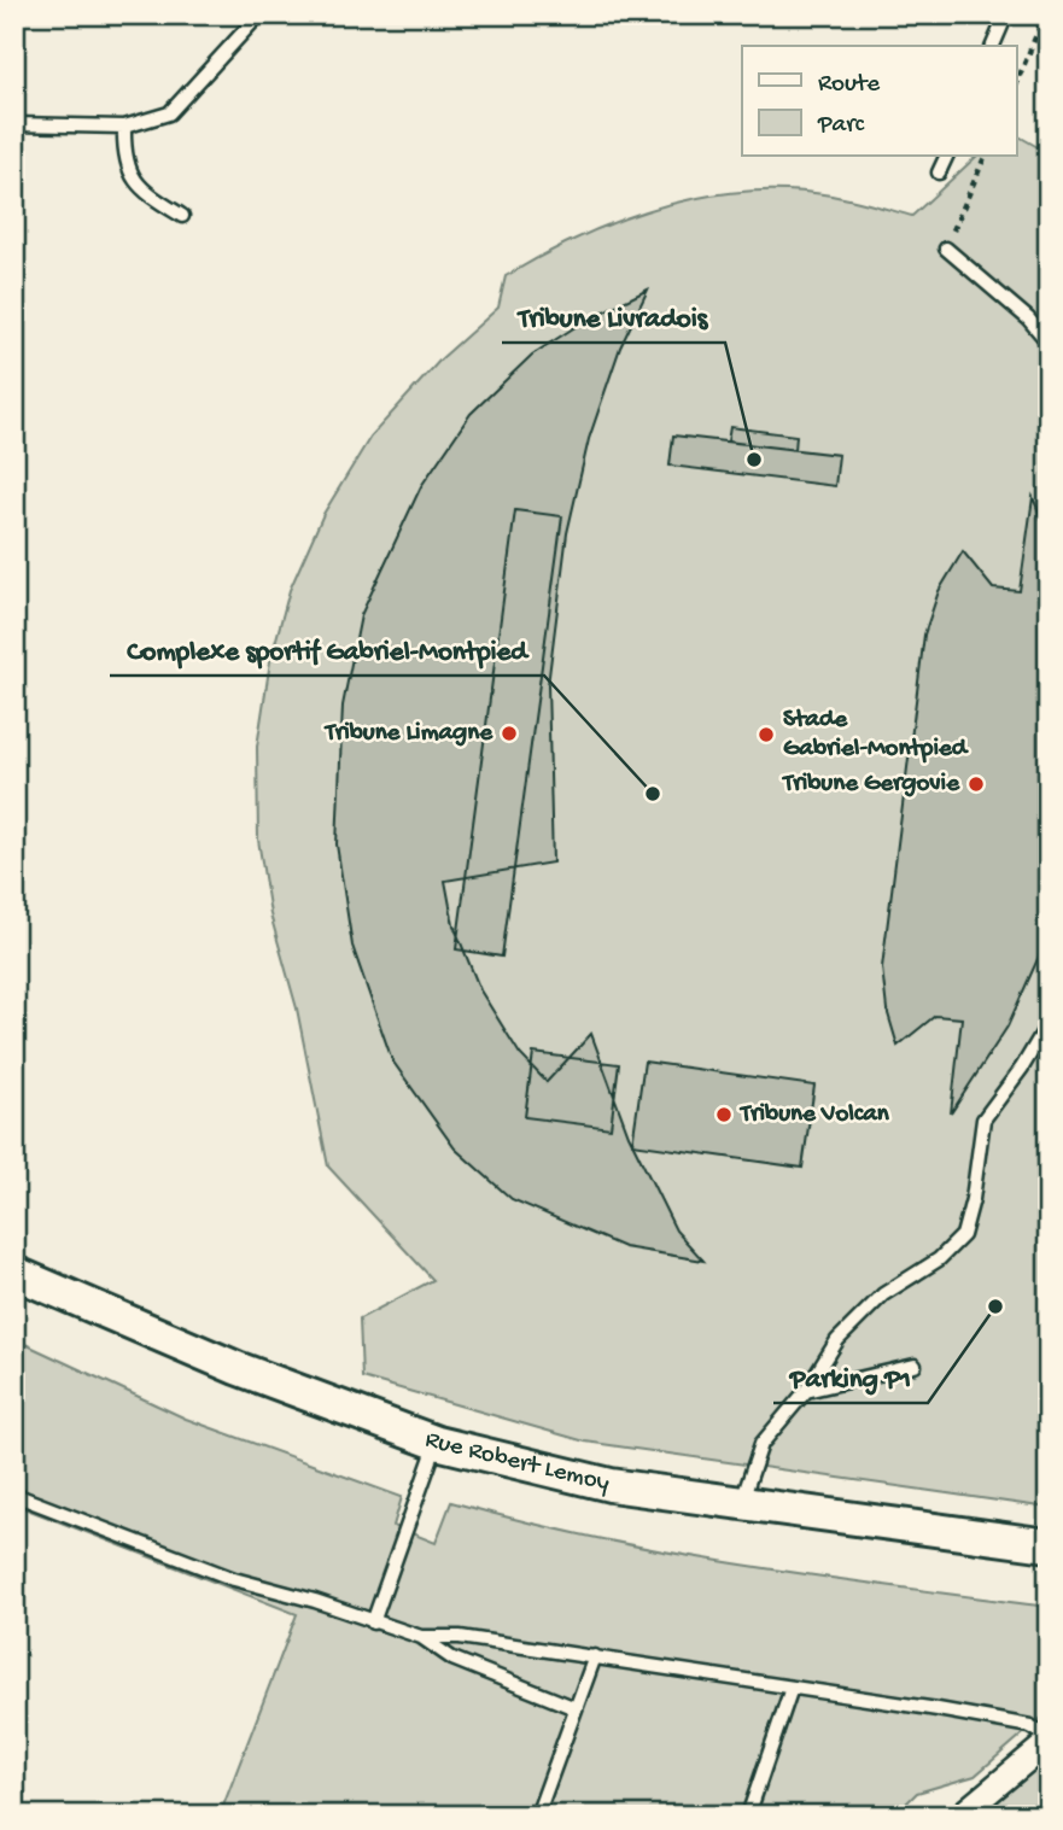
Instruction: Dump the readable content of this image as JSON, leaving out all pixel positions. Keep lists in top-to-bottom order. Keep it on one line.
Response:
{"streets":{"main road":["Rue Robert Lemoy"]},"places":["Tribune Livradois","Tribune Limagne","Stade Gabriel-Montpied","Tribune Gergovie","Complexe sportif Gabriel-Montpied","Tribune Volcan","Parking P1"],"legend":["Route","Parc"]}
